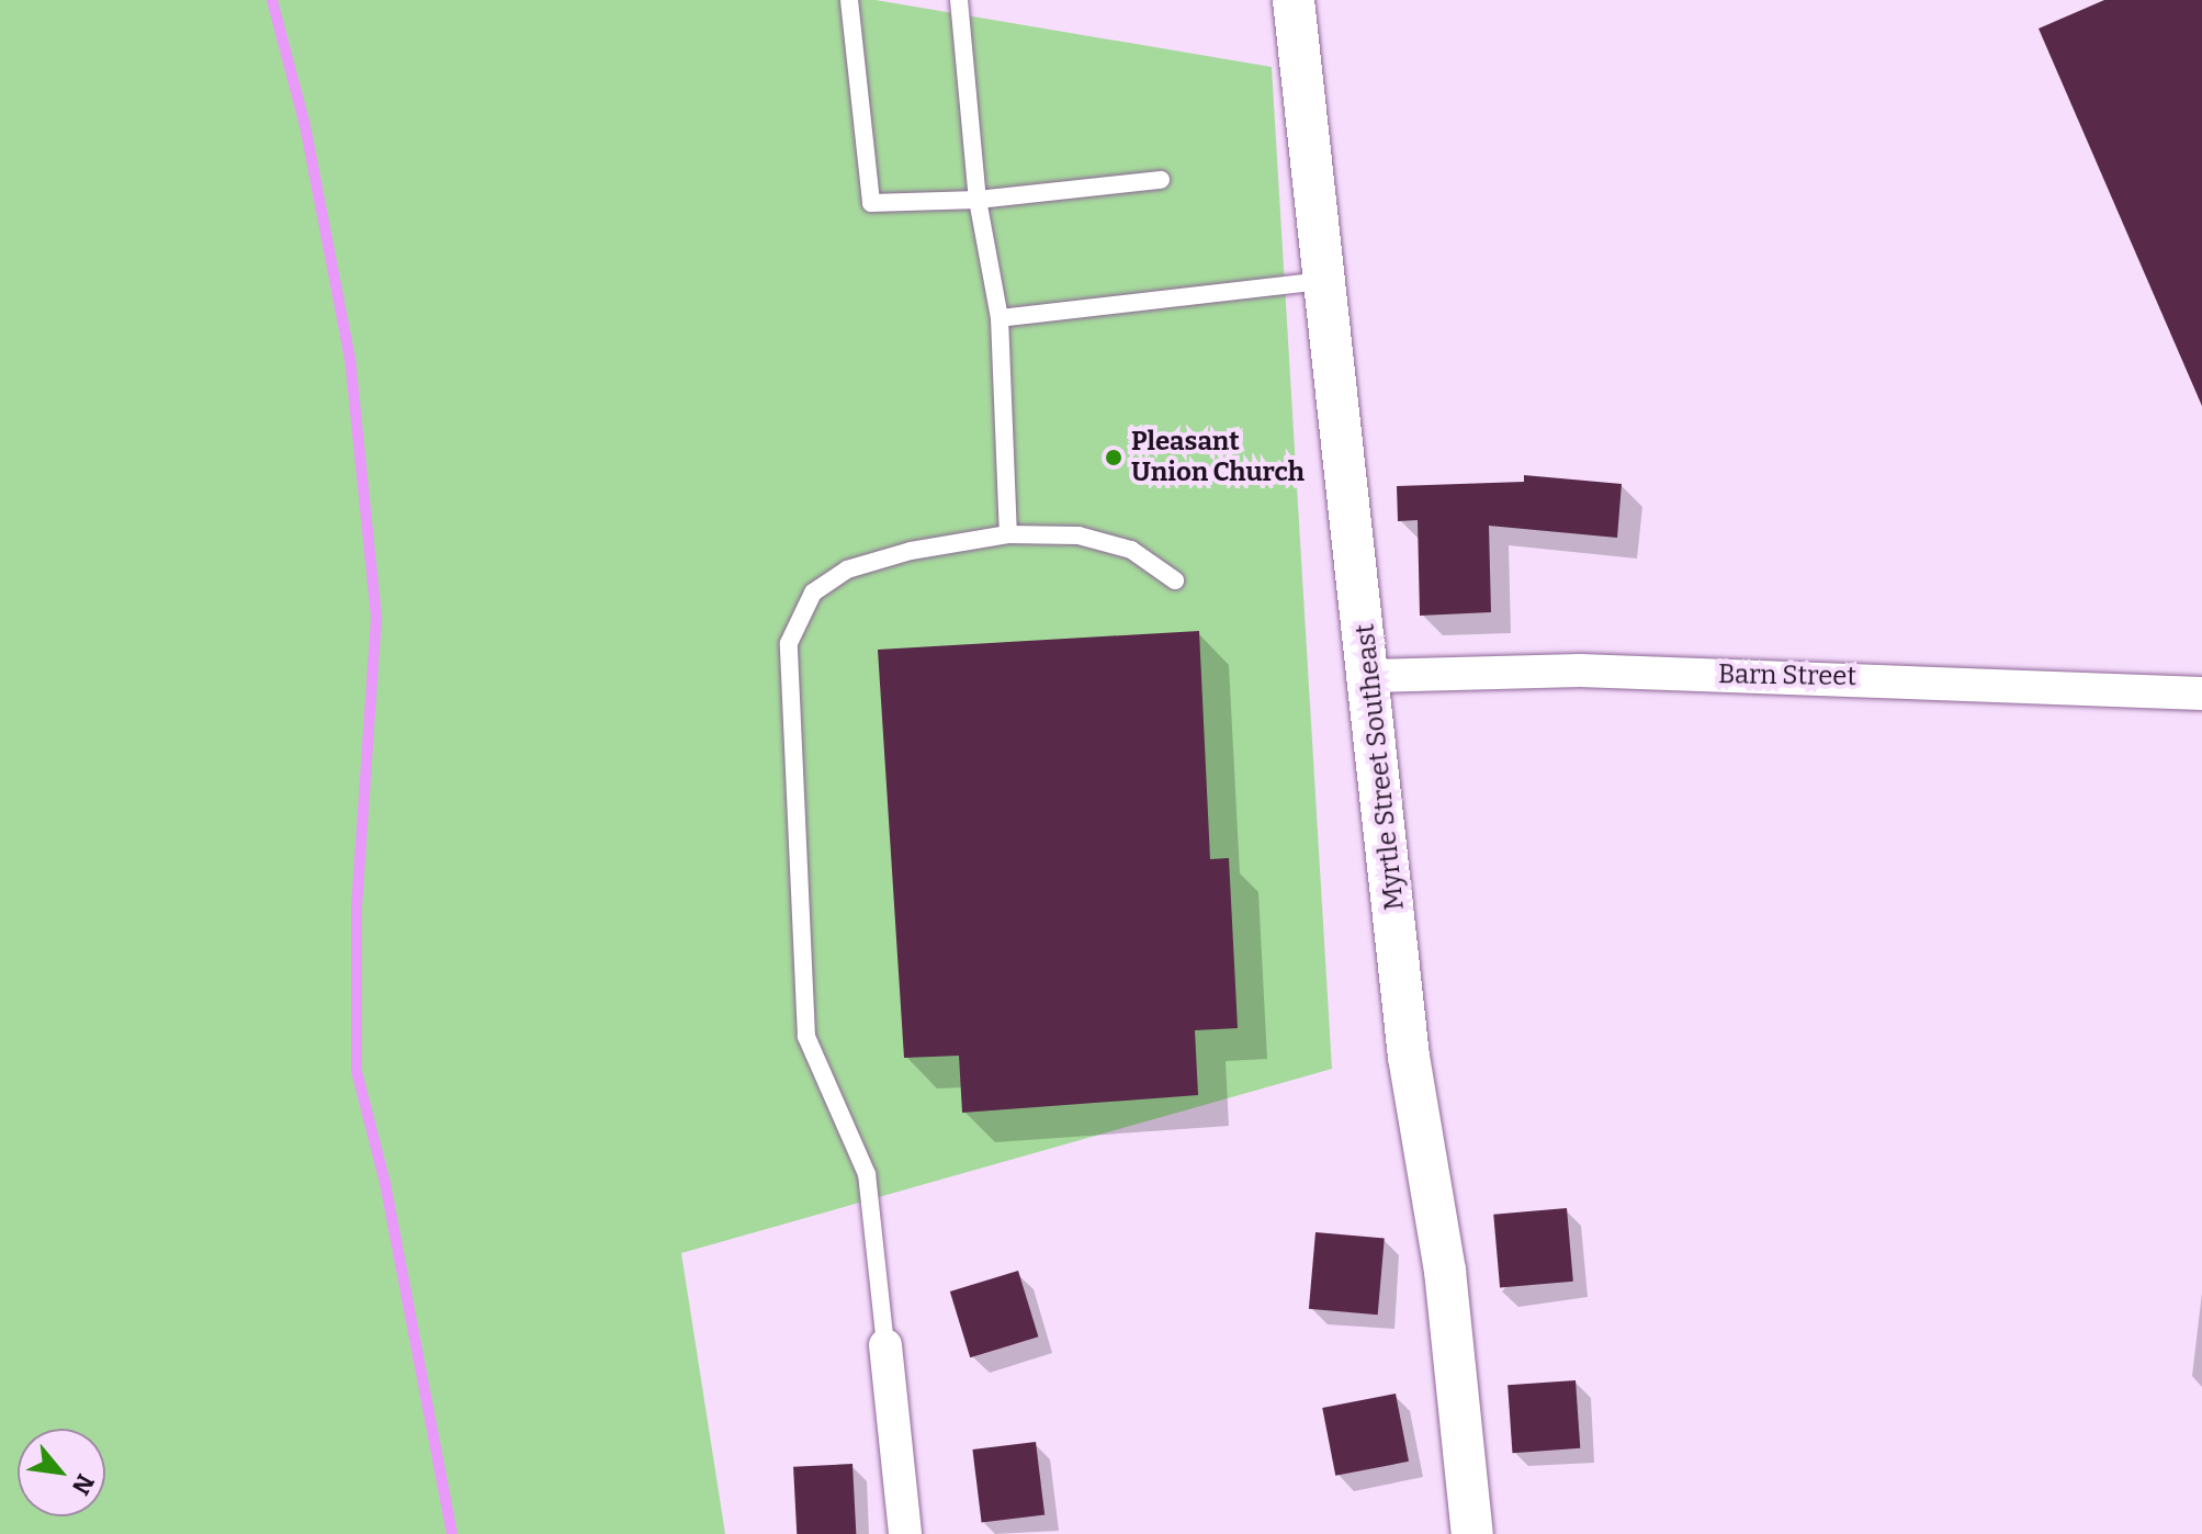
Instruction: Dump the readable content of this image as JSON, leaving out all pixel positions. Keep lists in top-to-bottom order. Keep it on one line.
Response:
{"streets":{"street":["Barn Street","Myrtle Street Southeast"]},"crossings":[["Barn Street","Myrtle Street Southeast"]],"places":["Pleasant Union Church"],"north":"bottom right"}
